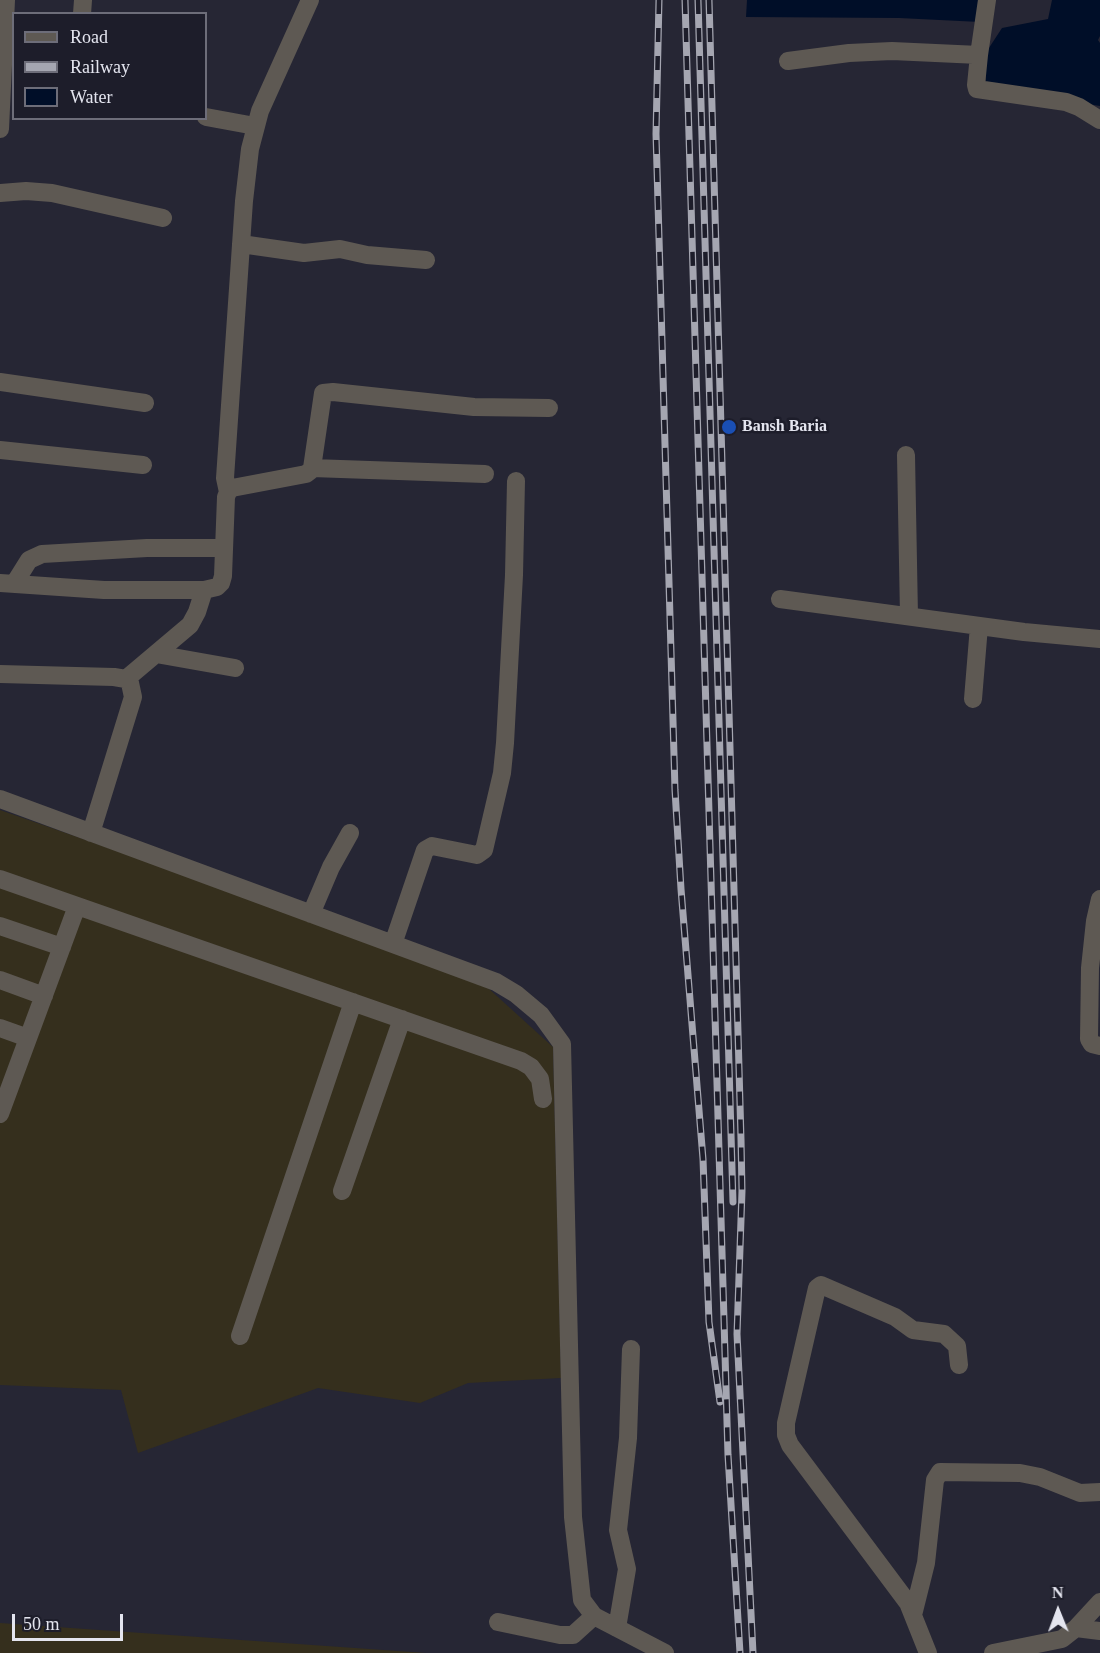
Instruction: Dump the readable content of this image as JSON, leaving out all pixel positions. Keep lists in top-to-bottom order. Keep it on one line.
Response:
{"places":["Bansh Baria"],"legend":["Road","Railway","Water"],"scale_bar":"50 m","north":"top"}
